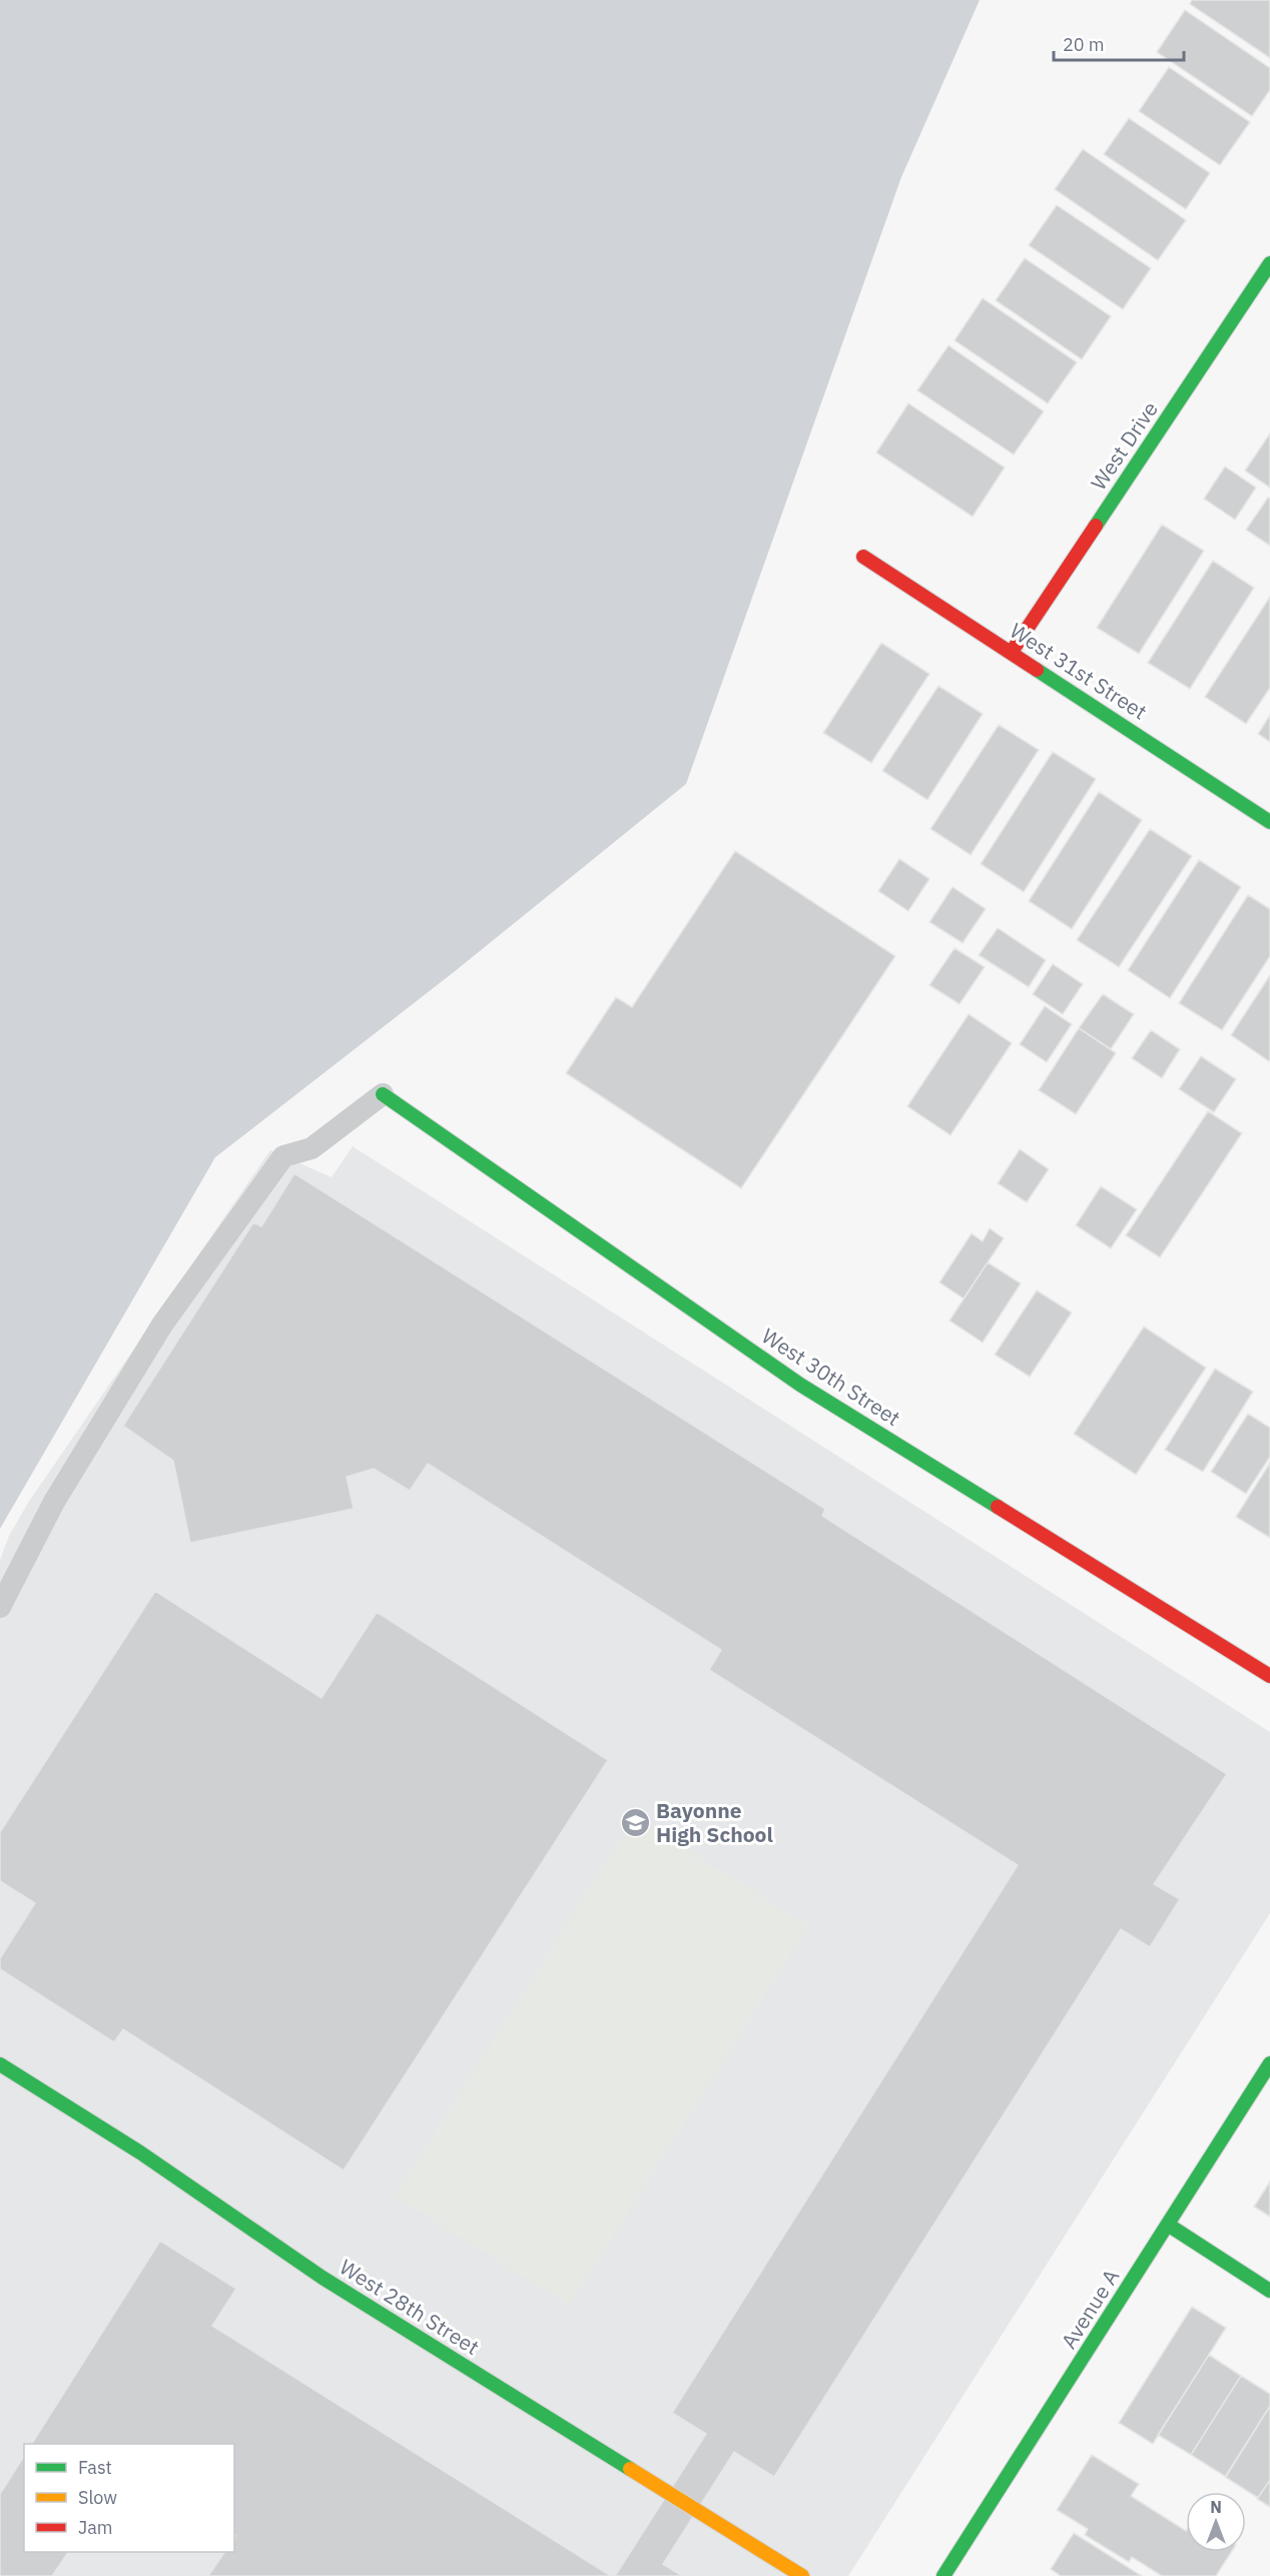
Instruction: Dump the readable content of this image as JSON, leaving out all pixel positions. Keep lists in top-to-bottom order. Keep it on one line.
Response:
{"streets":{"street":["West Drive","West 31st Street","West 30th Street","West 28th Street","Avenue A"]},"crossings":[["West Drive","West 31st Street"]],"places":{"school or university":["Bayonne High School"]},"legend":["Fast","Slow","Jam"],"scale_bar":"20 m","north":"top"}
